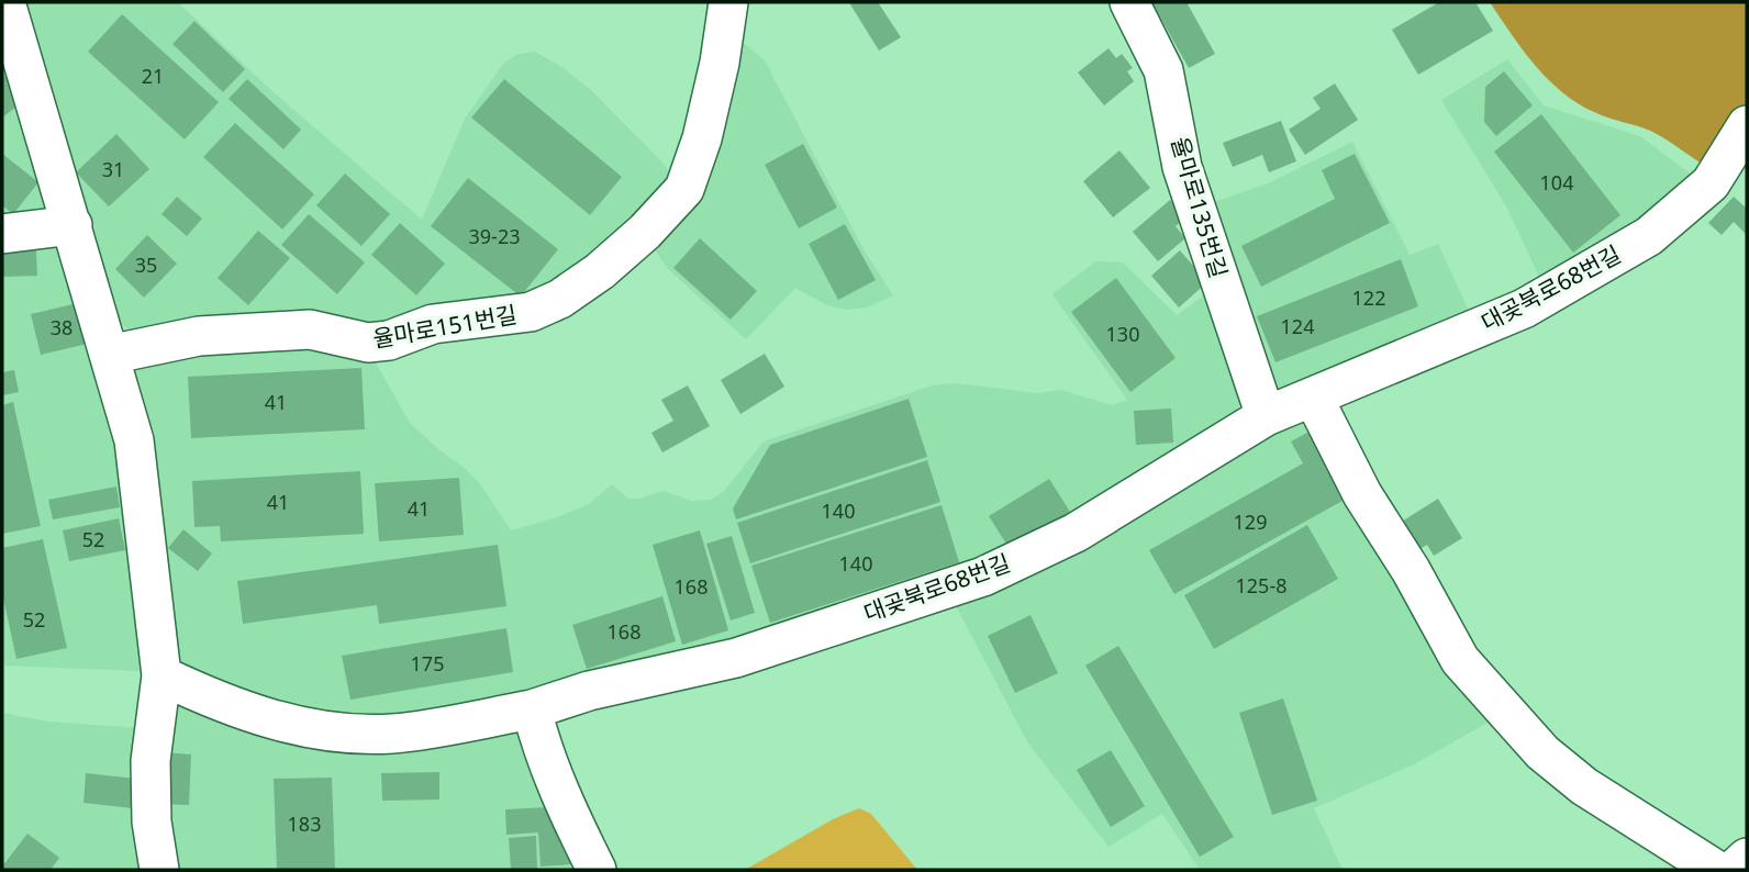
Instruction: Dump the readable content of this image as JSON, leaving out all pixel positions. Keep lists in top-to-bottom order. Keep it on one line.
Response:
{"streets":{"lane":["율마로135번길","대곶북로68번길","율마로151번길"]},"crossings":[["율마로135번길","대곶북로68번길"]],"house_numbers":["21","31","104","39-23","35","122","124","38","130","41","41","41","140","129","52","140","125-8","168","52","168","175","183"]}
